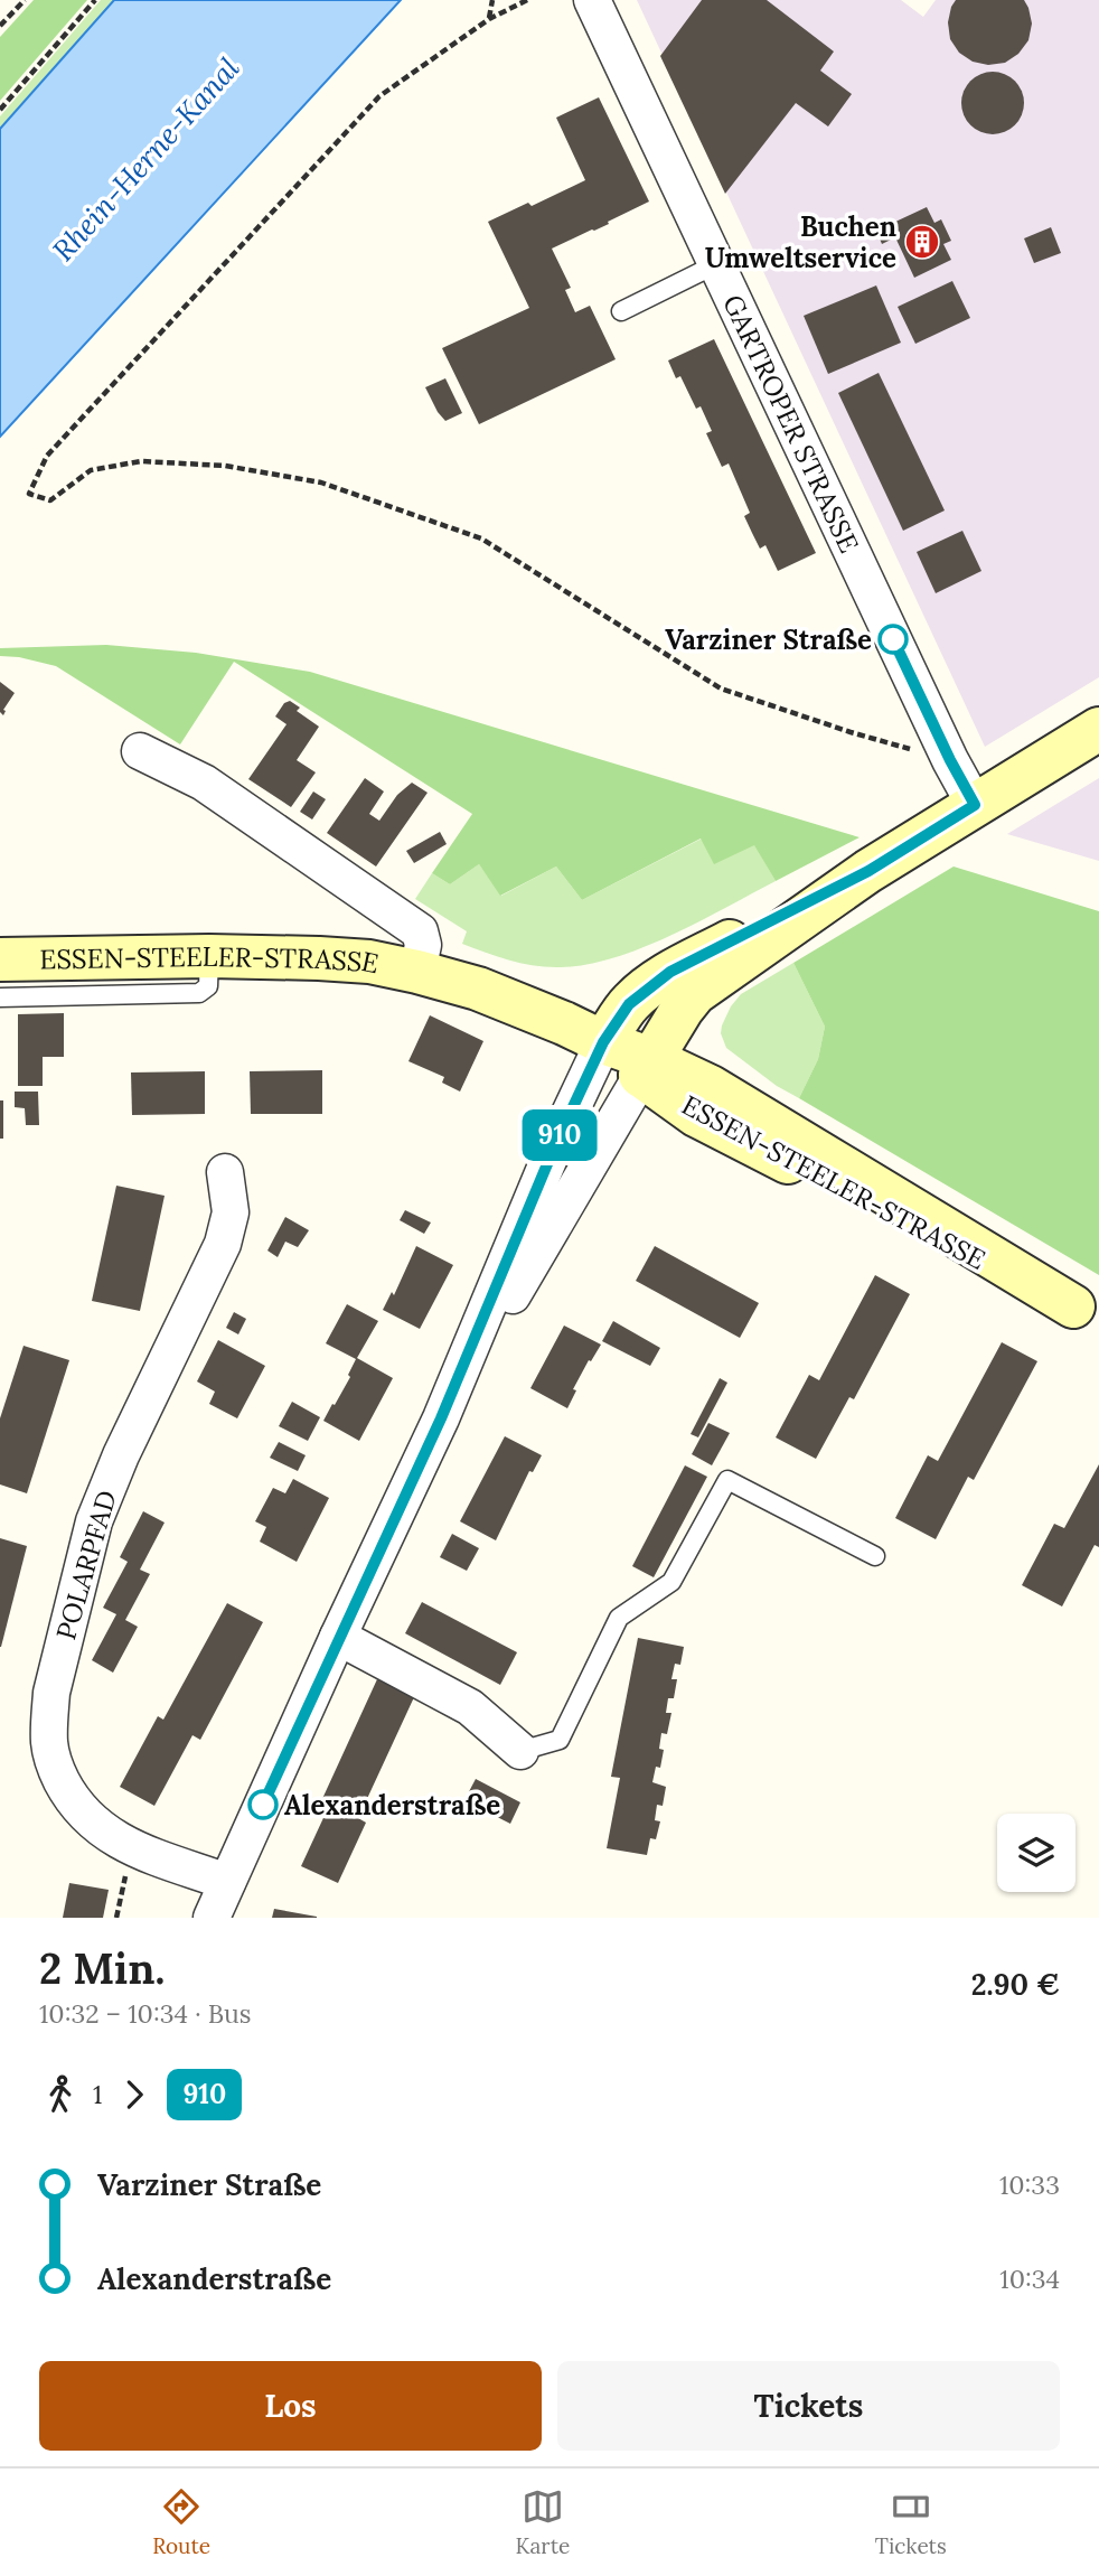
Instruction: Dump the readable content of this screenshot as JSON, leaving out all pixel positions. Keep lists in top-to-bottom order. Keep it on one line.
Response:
{"streets":{"main road":["ESSEN-STEELER-STRASSE"],"street":["GARTROPER STRASSE","POLARPFAD"]},"water":["Rhein-Herne-Kanal"],"places":{"building":["Buchen Umweltservice"],"other":["Varziner Straße","Alexanderstraße"]},"lines":["bus line 910"],"page":{"on_map":"910","heading":["2 Min.","10:32 – 10:34 · Bus","2.90 €"],"legs":["1","910"],"list":[{"name":"Varziner Straße","value":"10:33"},{"name":"Alexanderstraße","value":"10:34"}],"buttons":["Los","Tickets"],"tabs":["Route","Karte","Tickets"]}}
